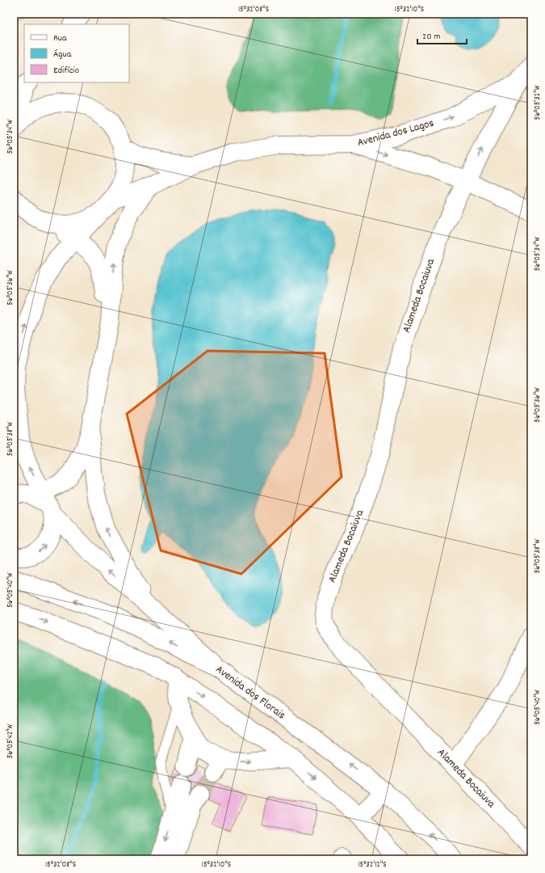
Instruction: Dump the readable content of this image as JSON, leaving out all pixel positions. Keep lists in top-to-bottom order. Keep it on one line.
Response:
{"streets":{"street":["Avenida dos Lagos","Alameda Bocaiuva","Avenida dos Florais"]},"crossings":[["Avenida dos Lagos","Alameda Bocaiuva"]],"one_way":["Avenida dos Lagos"],"legend":["Rua","Água","Edifício"],"scale_bar":"20 m","coordinates":["15°32'08\"S","15°32'10\"S","56°05'32\"W","56°05'34\"W","56°05'36\"W","56°05'38\"W","56°05'40\"W","56°05'42\"W","15°32'12\"S"]}
